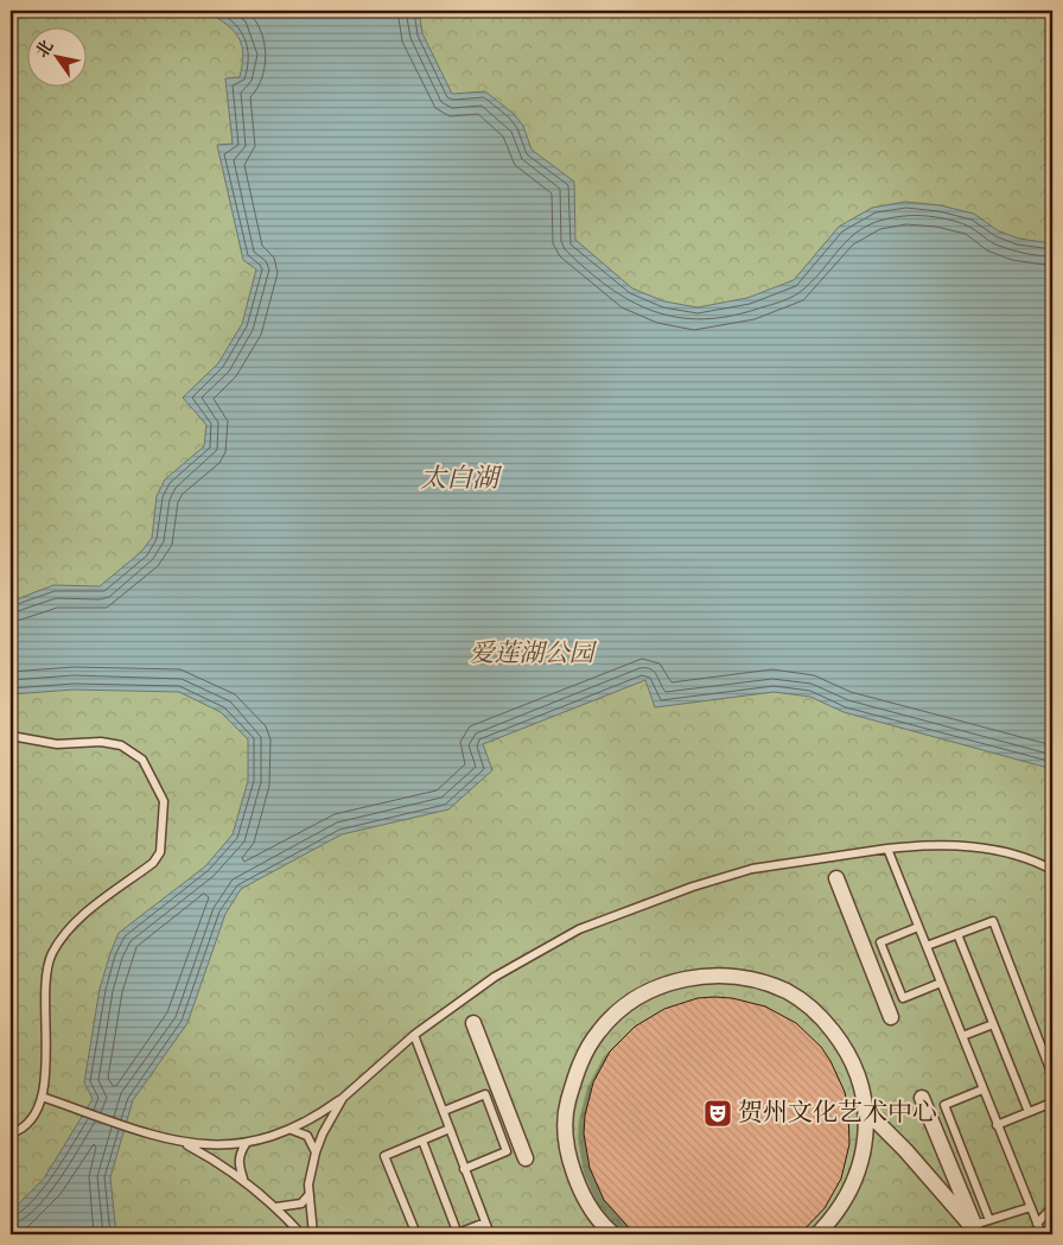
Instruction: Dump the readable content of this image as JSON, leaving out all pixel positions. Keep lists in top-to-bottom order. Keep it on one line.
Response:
{"water":["太白湖"],"parks":["爱莲湖公园"],"places":{"theatre":["贺州文化艺术中心"]},"north":"top left"}
